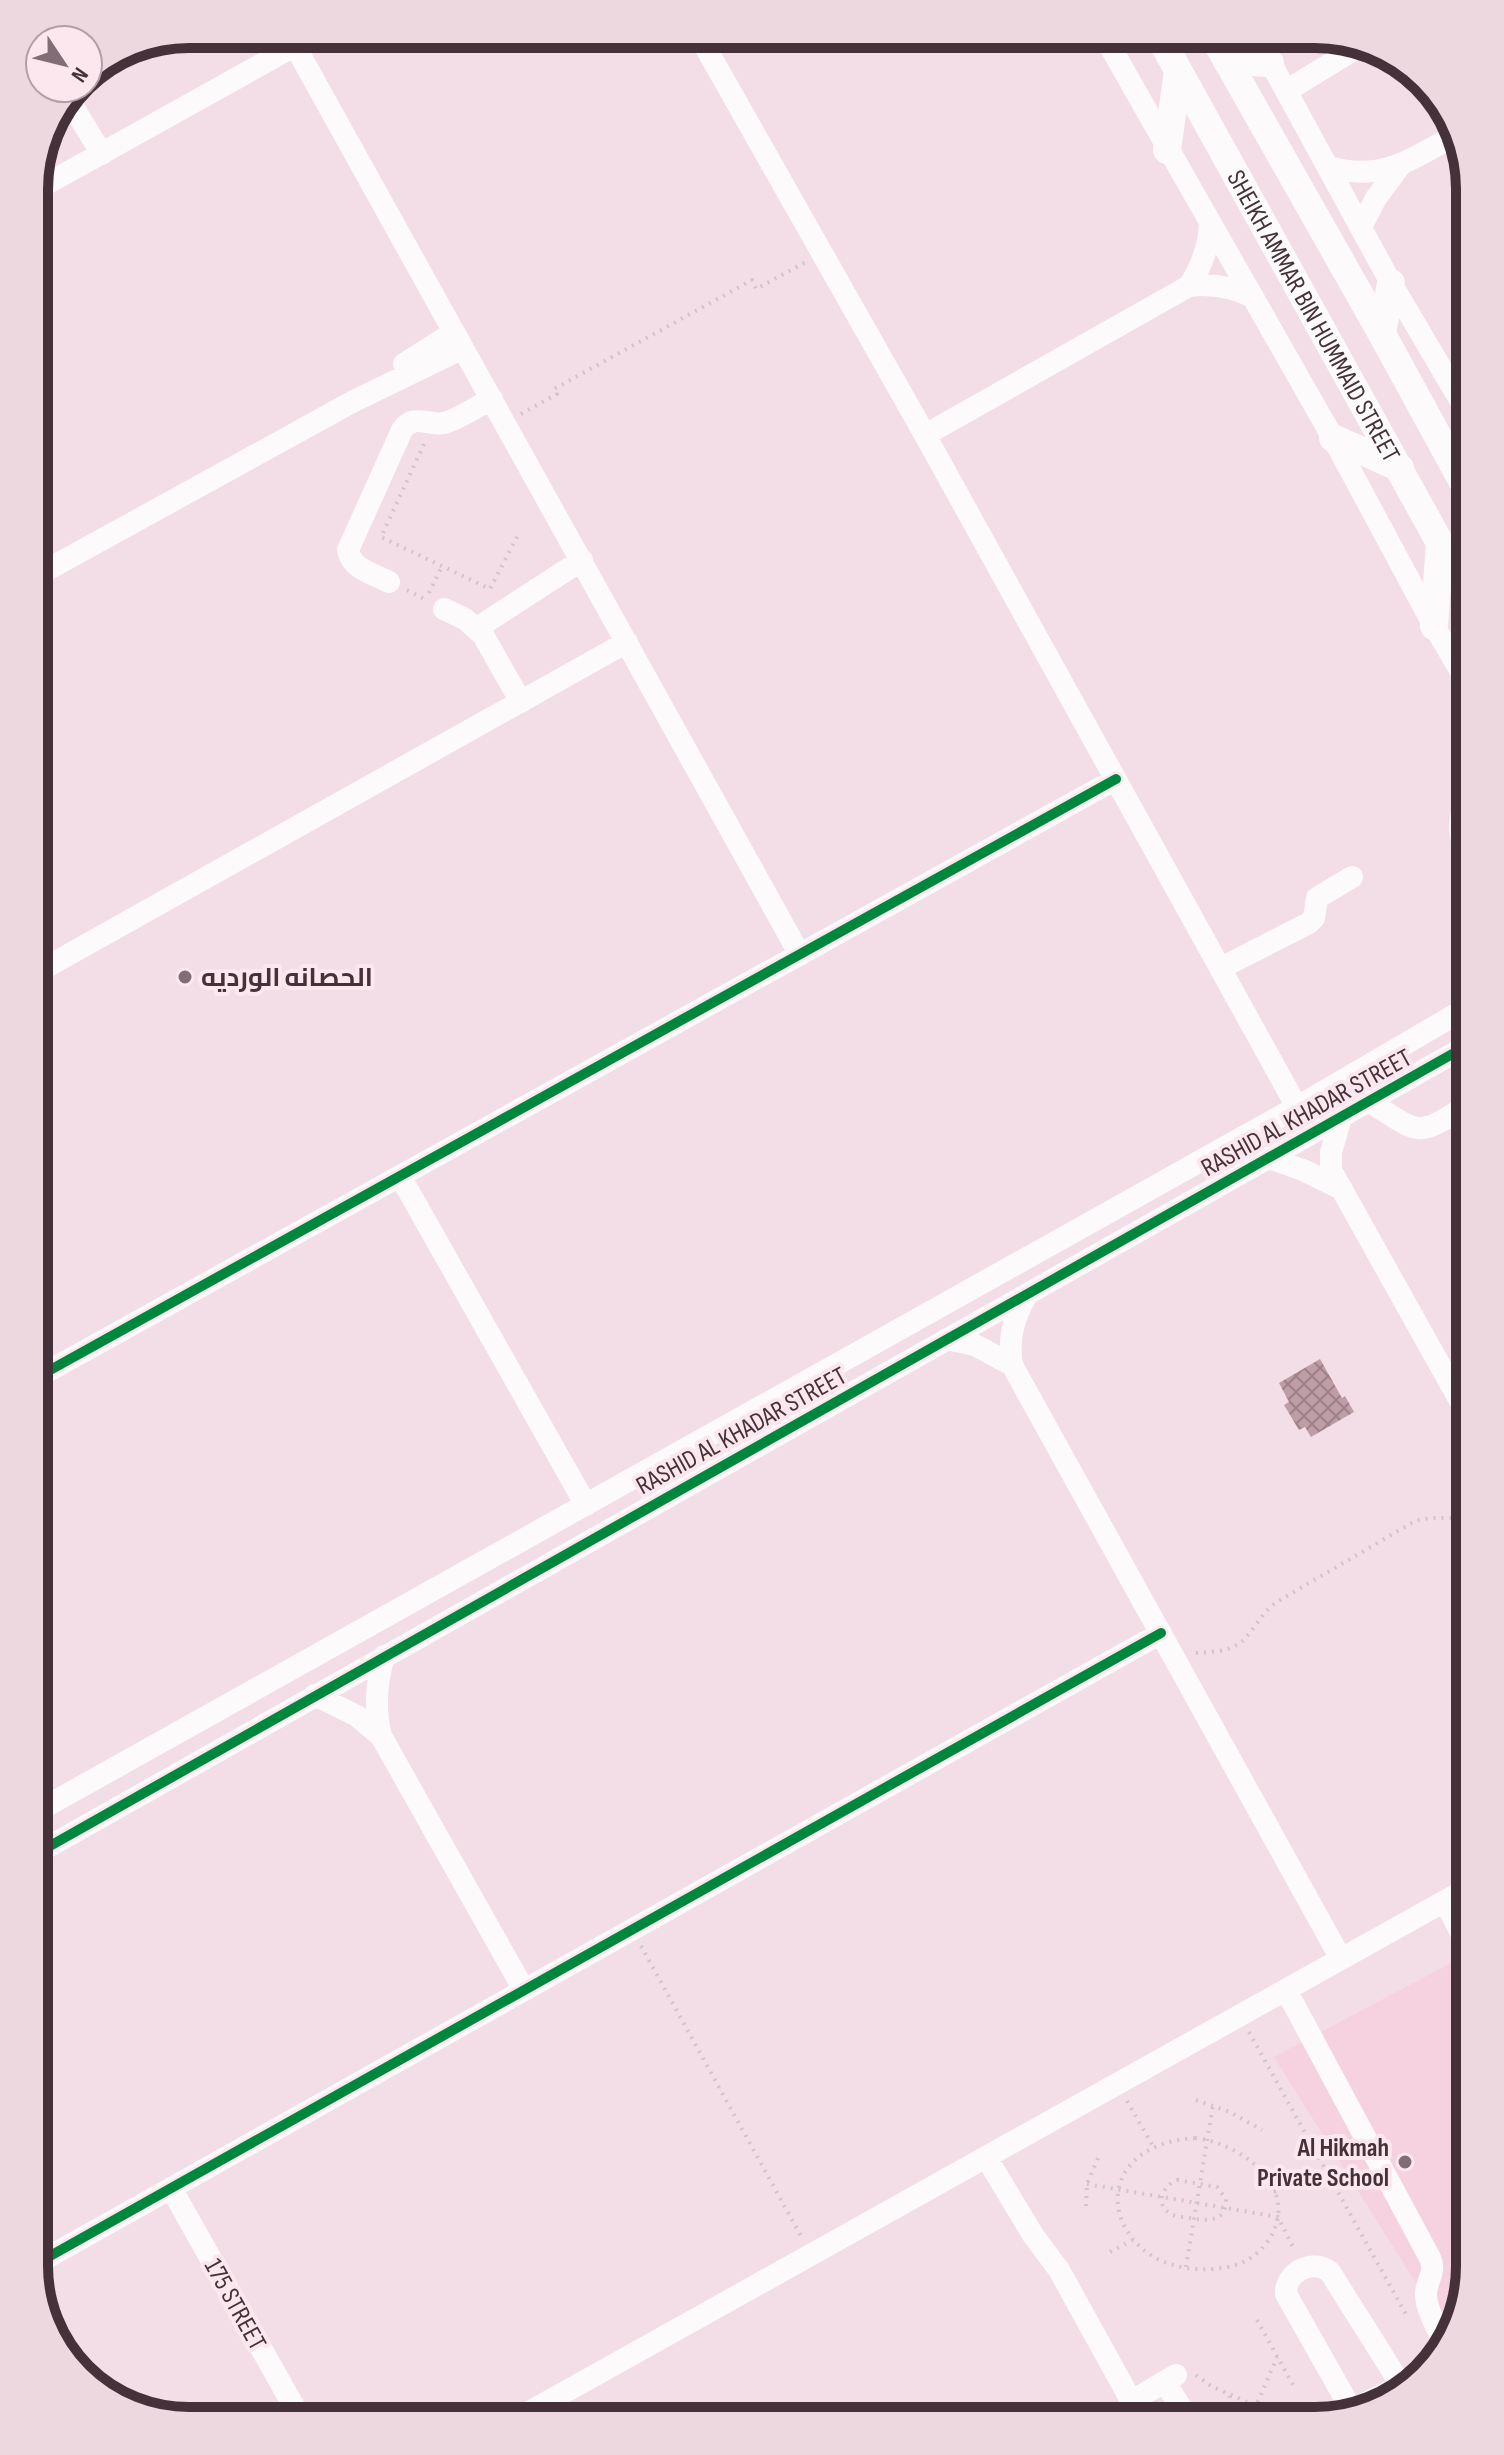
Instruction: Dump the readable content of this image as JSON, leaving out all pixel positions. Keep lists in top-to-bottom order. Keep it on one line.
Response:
{"streets":{"main road":["SHEIKH AMMAR BIN HUMMAID STREET"],"street":["RASHID AL KHADAR STREET","175 STREET"]},"places":["الحصانه الورديه","Al Hikmah Private School"],"north":"bottom right"}
